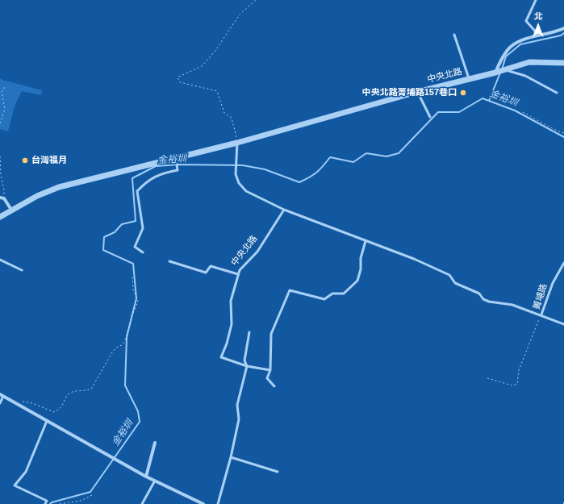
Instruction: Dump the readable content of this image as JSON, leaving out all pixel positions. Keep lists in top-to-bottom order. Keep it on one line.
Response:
{"streets":{"street":["中央北路"],"lane":["菁埔路"]},"water":["金裕圳"],"places":["中央北路菁埔路157巷口","台灣福月"],"north":"top"}
